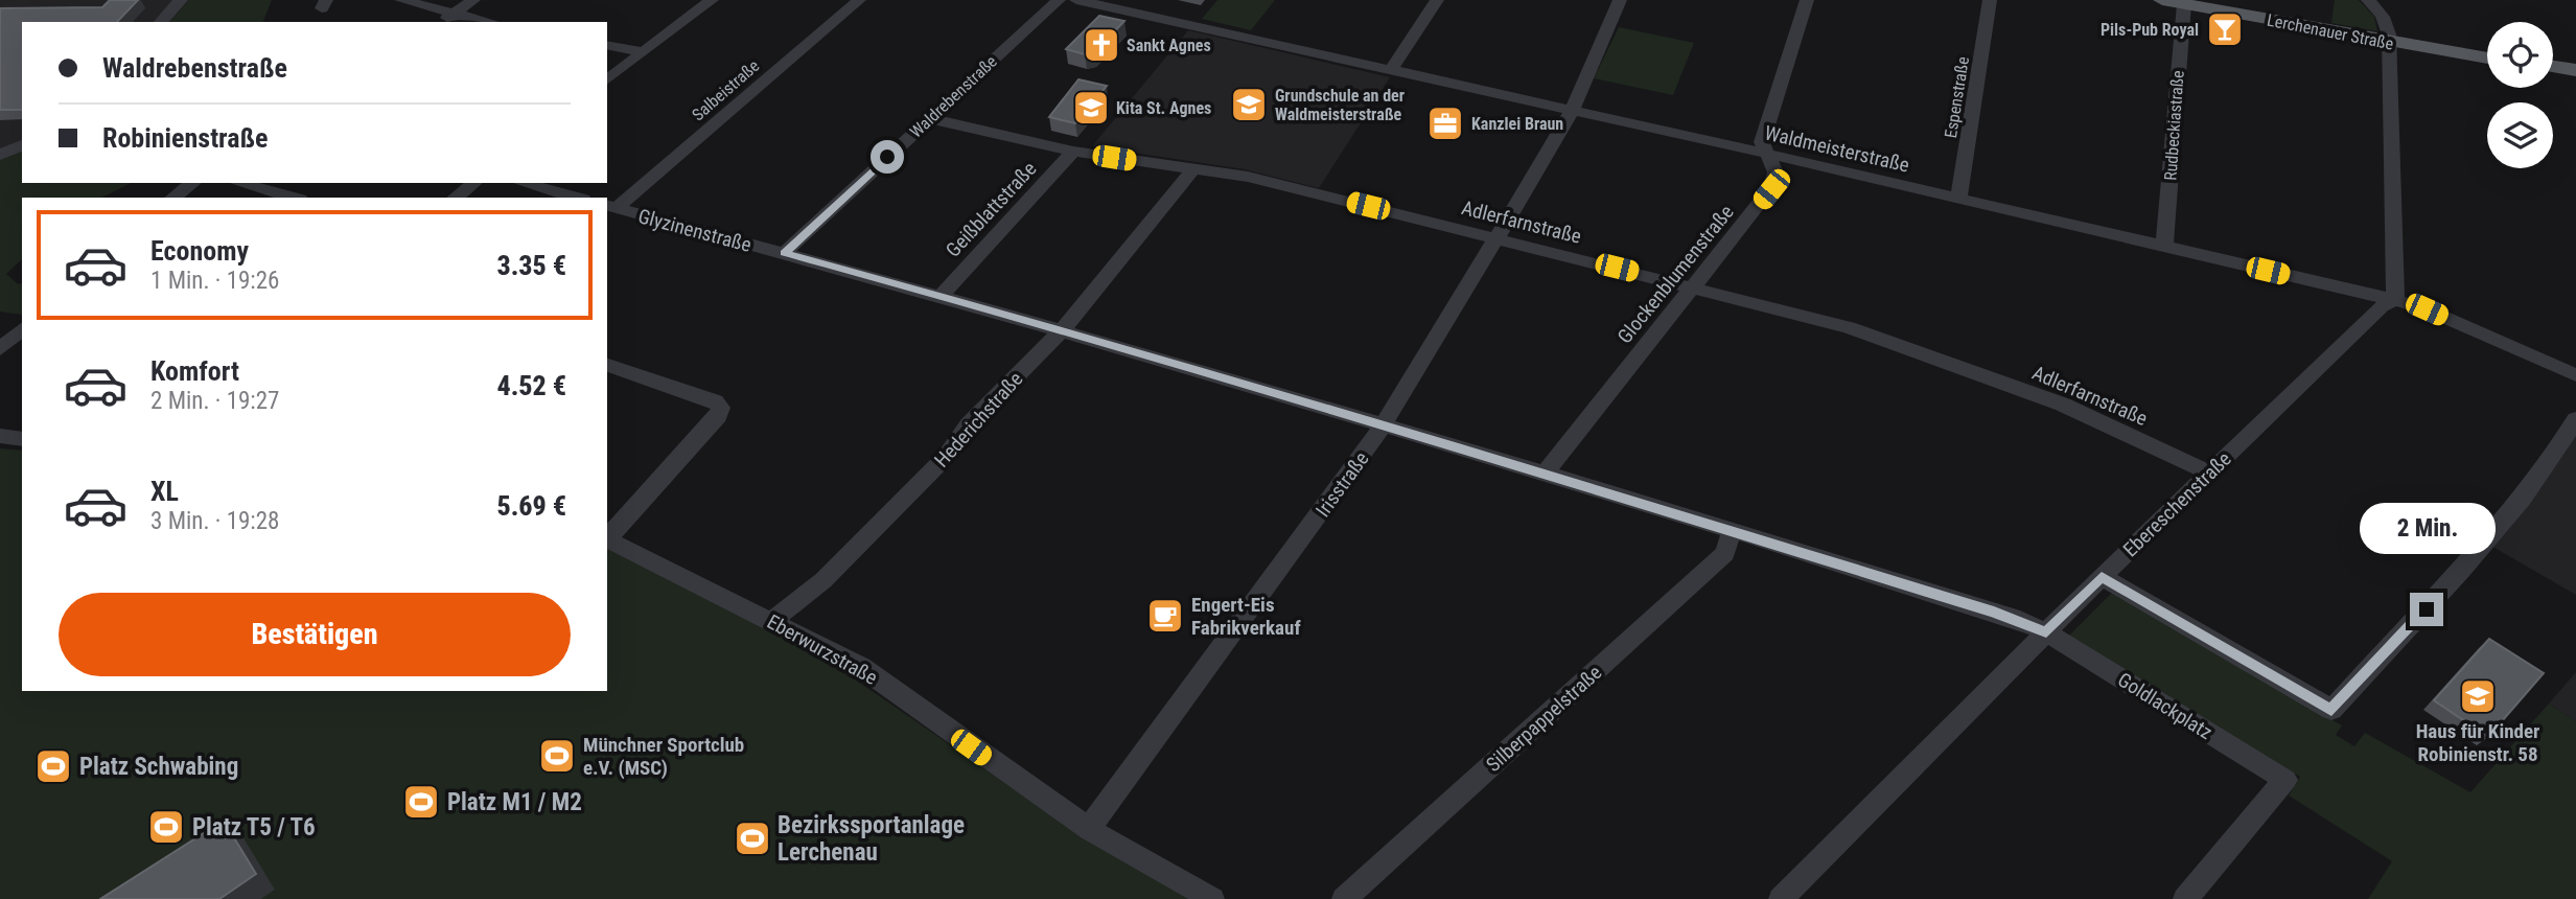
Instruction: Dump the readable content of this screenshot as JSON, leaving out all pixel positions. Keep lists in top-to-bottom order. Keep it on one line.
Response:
{"streets":{"main road":["Lerchenauer Straße"],"street":["Salbeistraße","Waldrebenstraße","Espenstraße","Rudbeckiastraße","Waldmeisterstraße","Geißblattstraße","Adlerfarnstraße","Glyzinenstraße","Glockenblumenstraße","Hederichstraße","Irisstraße","Ebereschenstraße","Eberwurzstraße","Goldlackplatz","Silberpappelstraße"]},"crossings":[["Lerchenauer Straße","Rudbeckiastraße"],["Salbeistraße","Glyzinenstraße"],["Waldrebenstraße","Adlerfarnstraße"],["Waldrebenstraße","Glyzinenstraße"],["Espenstraße","Waldmeisterstraße"],["Rudbeckiastraße","Waldmeisterstraße"],["Waldmeisterstraße","Glockenblumenstraße"],["Waldmeisterstraße","Irisstraße"],["Waldmeisterstraße","Ebereschenstraße"],["Geißblattstraße","Adlerfarnstraße"],["Geißblattstraße","Glyzinenstraße"],["Adlerfarnstraße","Glockenblumenstraße"],["Adlerfarnstraße","Hederichstraße"],["Adlerfarnstraße","Irisstraße"],["Adlerfarnstraße","Ebereschenstraße"],["Glyzinenstraße","Glockenblumenstraße"],["Glyzinenstraße","Hederichstraße"],["Glyzinenstraße","Irisstraße"],["Glyzinenstraße","Ebereschenstraße"],["Glyzinenstraße","Goldlackplatz"],["Glyzinenstraße","Silberpappelstraße"],["Hederichstraße","Eberwurzstraße"],["Irisstraße","Eberwurzstraße"],["Ebereschenstraße","Goldlackplatz"]],"places":{"bar":["Pils-Pub Royal"],"church":["Sankt Agnes"],"school or university":["Grundschule an der Waldmeisterstraße","Kita St. Agnes","Haus für Kinder Robinienstr. 58"],"office":["Kanzlei Braun"],"cafe":["Engert-Eis Fabrikverkauf"],"sports":["Münchner Sportclub e.V. (MSC)","Platz Schwabing","Platz M1 / M2","Platz T5 / T6","Bezirkssportanlage Lerchenau"]},"page":{"banner":["Waldrebenstraße","Robinienstraße"],"list":[{"name":"Economy","note":"1 Min. · 19:26","value":"3.35 €"},{"name":"Komfort","note":"2 Min. · 19:27","value":"4.52 €"},{"name":"XL","note":"3 Min. · 19:28","value":"5.69 €"}],"bubble":"2 Min.","buttons":"Bestätigen"}}
